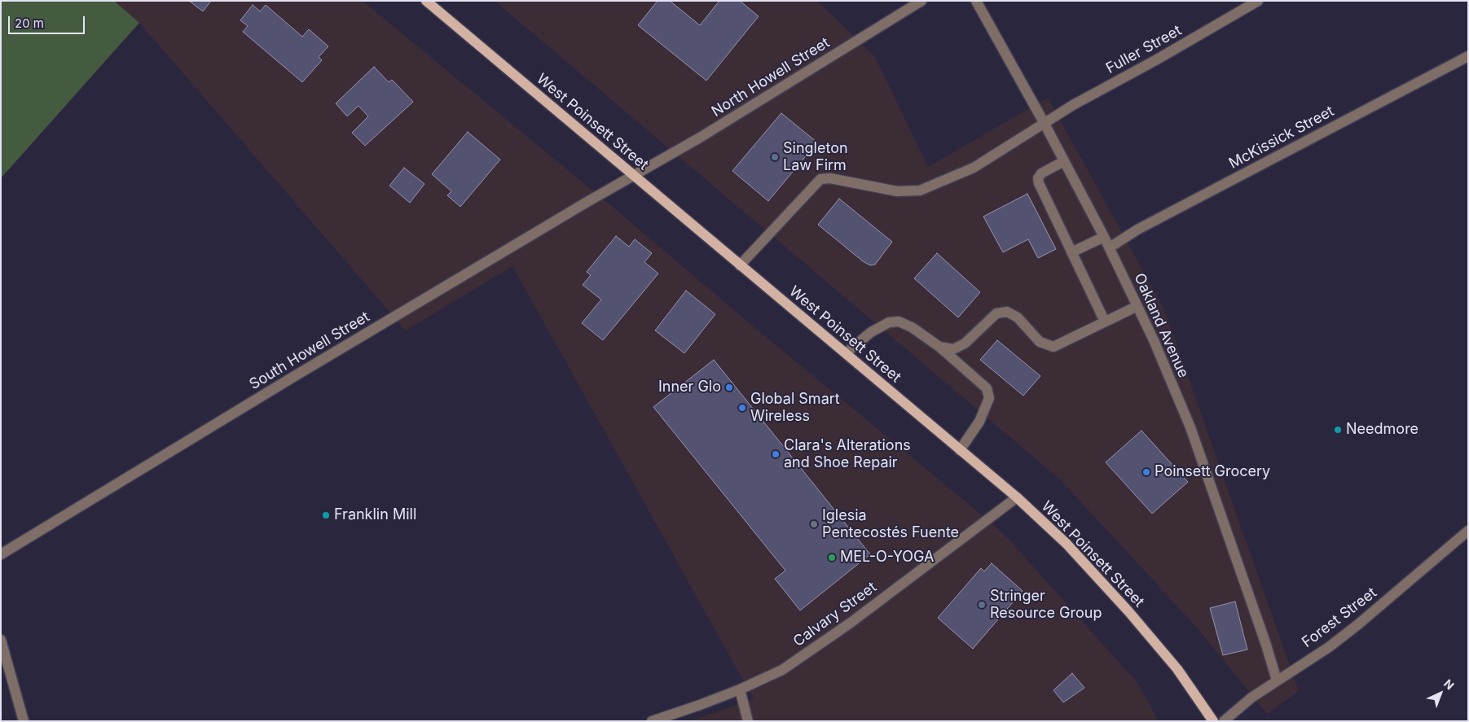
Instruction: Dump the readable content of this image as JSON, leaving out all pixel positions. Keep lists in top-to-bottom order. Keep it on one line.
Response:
{"streets":{"main road":["West Poinsett Street"],"street":["Fuller Street","North Howell Street","McKissick Street","Oakland Avenue","South Howell Street","Calvary Street","Forest Street"]},"crossings":[["Fuller Street","West Poinsett Street"],["Fuller Street","Oakland Avenue"],["North Howell Street","West Poinsett Street"],["North Howell Street","South Howell Street"],["West Poinsett Street","South Howell Street"],["West Poinsett Street","Calvary Street"],["McKissick Street","Oakland Avenue"],["Oakland Avenue","Forest Street"]],"places":["Singleton Law Firm","Inner Glo","Global Smart Wireless","Needmore","Clara's Alterations and Shoe Repair","Poinsett Grocery","Franklin Mill","Iglesia Pentecostés Fuente","MEL-O-YOGA","Stringer Resource Group"],"scale_bar":"20 m","north":"top right"}
